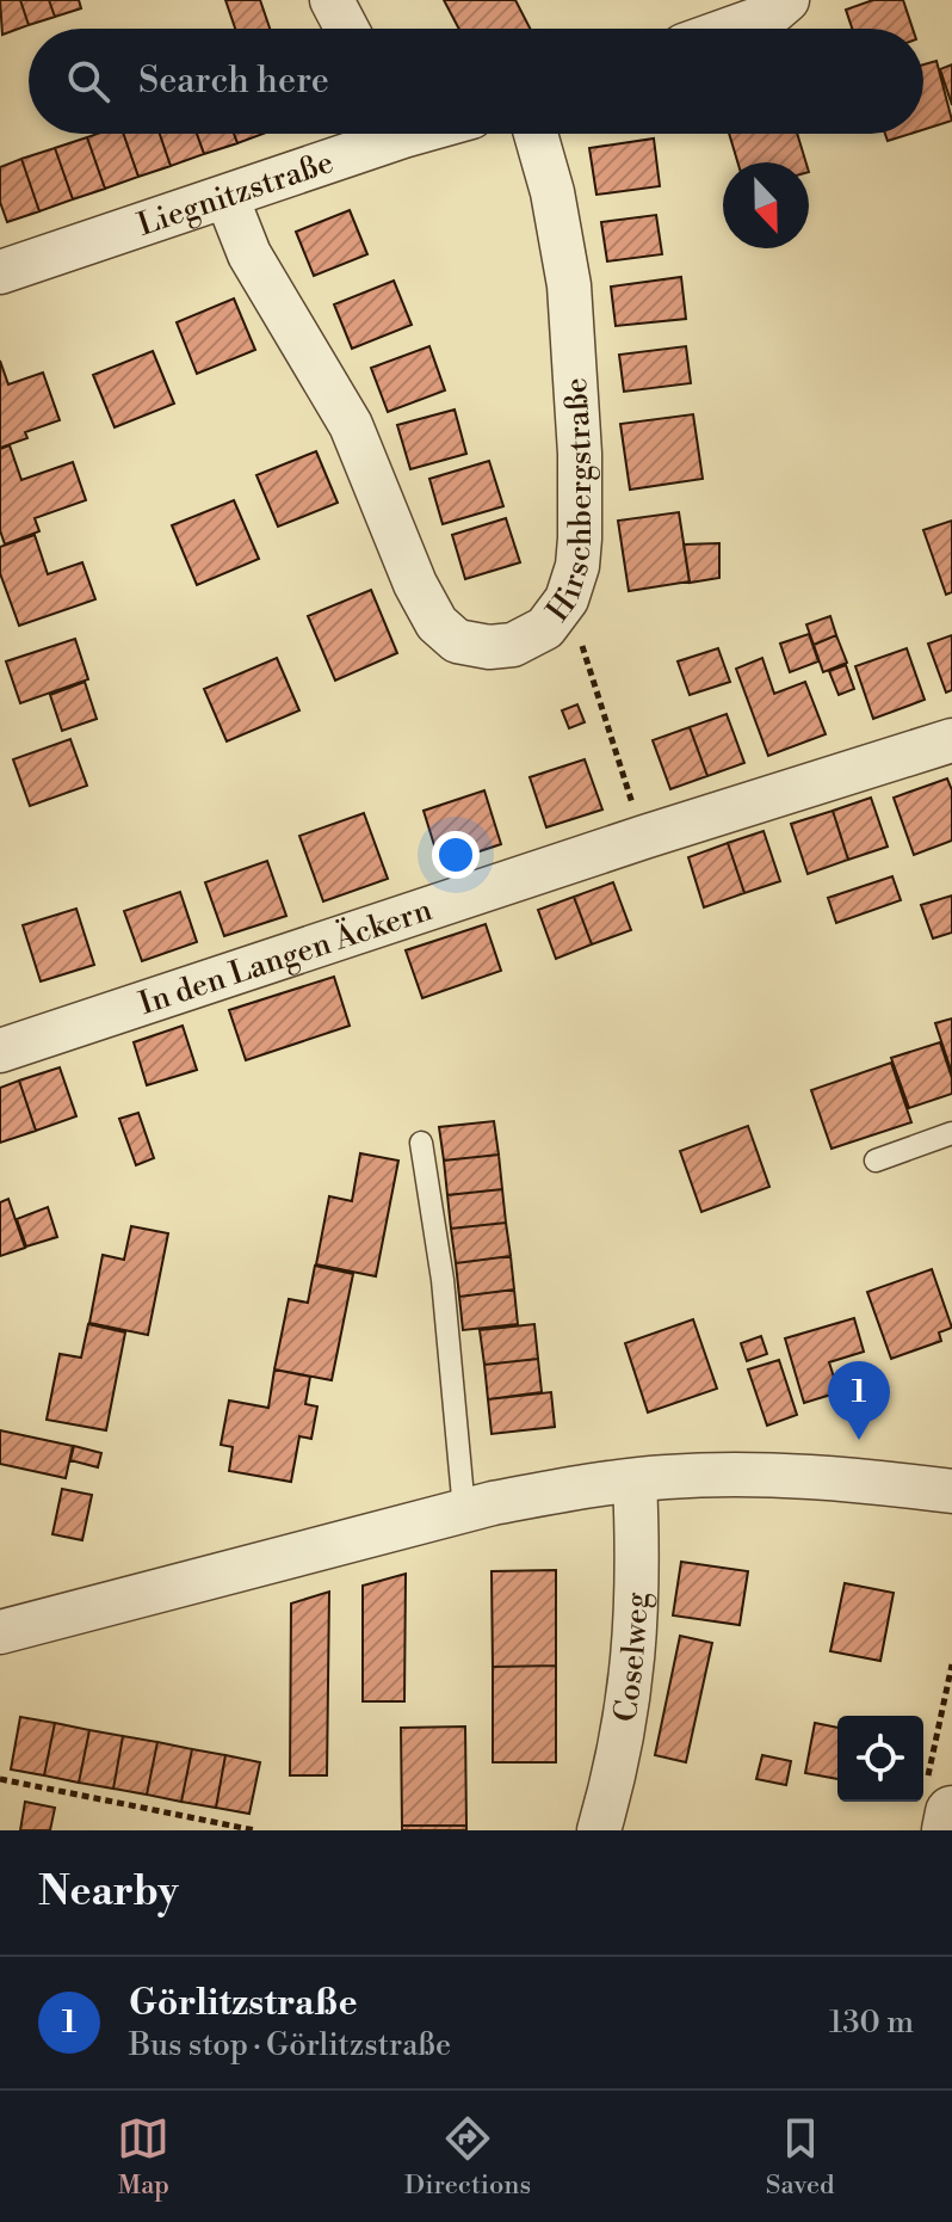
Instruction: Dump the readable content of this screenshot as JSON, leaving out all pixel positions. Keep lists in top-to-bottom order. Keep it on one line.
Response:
{"streets":{"street":["Liegnitzstraße","Hirschbergstraße","In den Langen Äckern","Coselweg"]},"crossings":[["Liegnitzstraße","Hirschbergstraße"]],"north":"bottom","page":{"search":"Search here","pins":"1","heading":"Nearby","list":[{"mark":"1","name":"Görlitzstraße","note":"Bus stop · Görlitzstraße","value":"130 m"}],"nav":["Map","Directions","Saved"]}}
